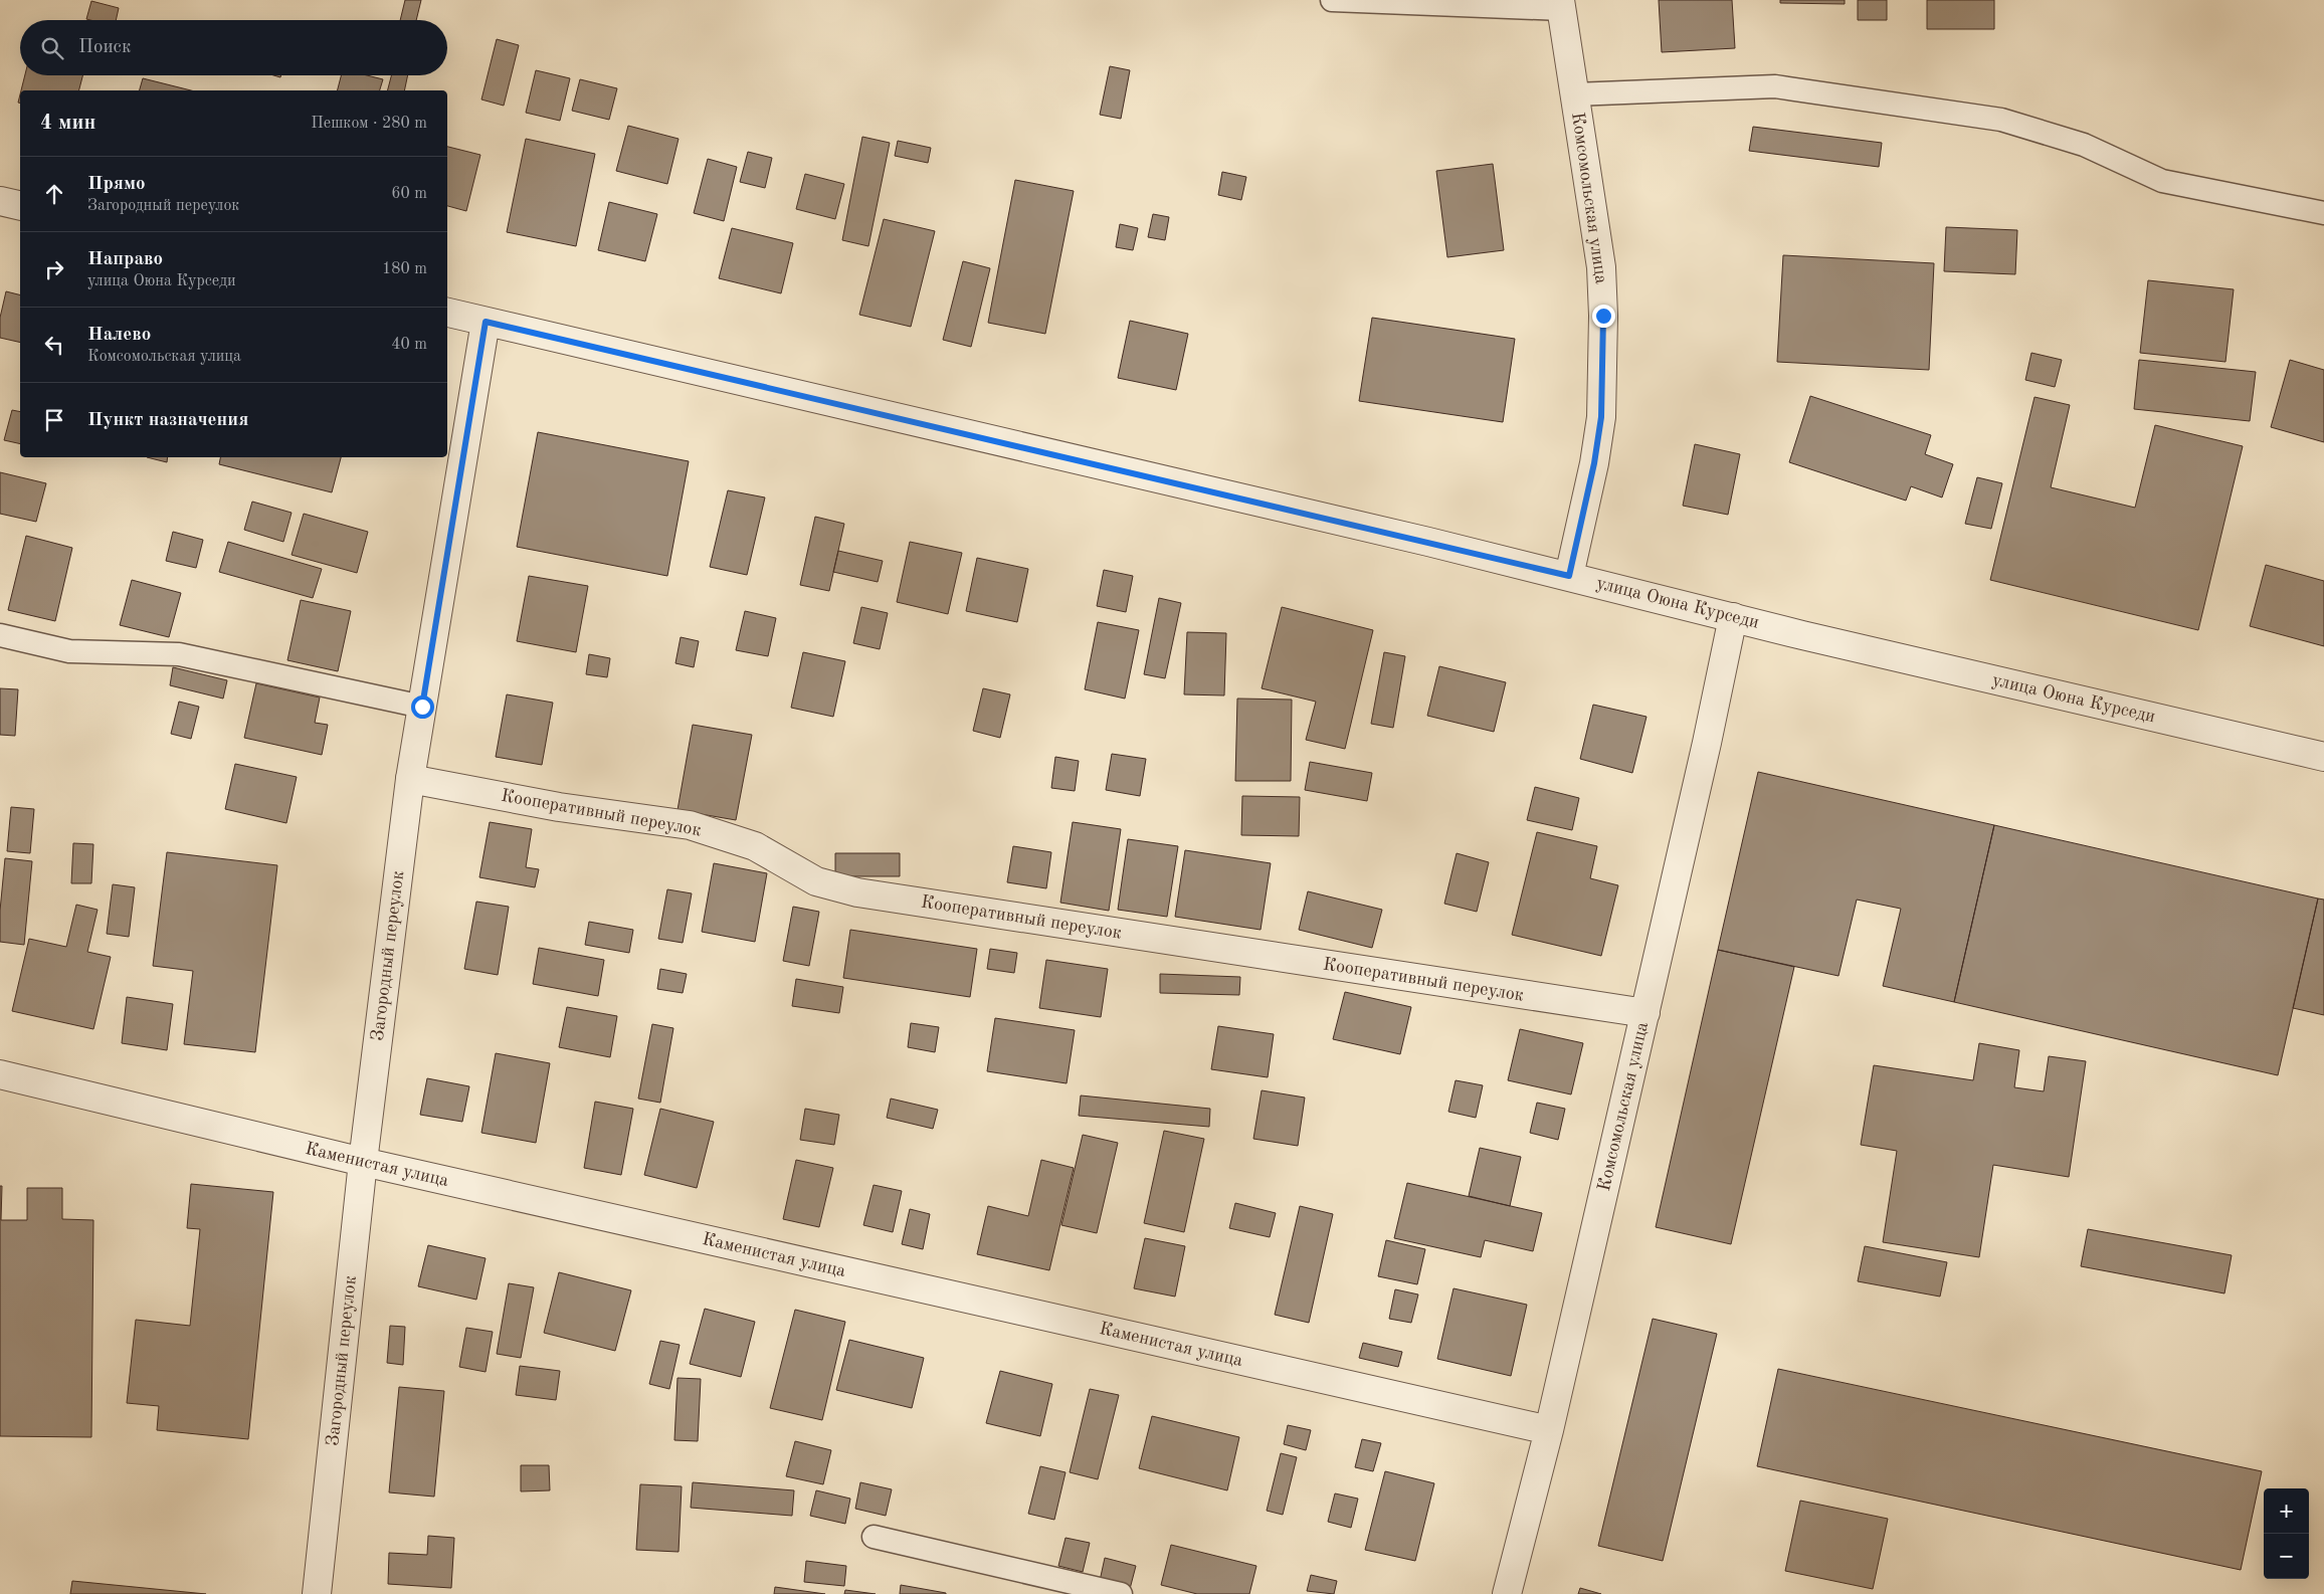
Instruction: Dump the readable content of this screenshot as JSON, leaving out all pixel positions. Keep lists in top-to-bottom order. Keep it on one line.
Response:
{"streets":{"street":["Комсомольская улица","улица Оюна Курседи","Кооперативный переулок","Загородный переулок","Каменистая улица"]},"crossings":[["Комсомольская улица","улица Оюна Курседи"],["Комсомольская улица","Кооперативный переулок"],["Комсомольская улица","Каменистая улица"],["улица Оюна Курседи","Загородный переулок"],["Кооперативный переулок","Загородный переулок"],["Загородный переулок","Каменистая улица"]],"page":{"search":"Поиск","heading":["4 мин","Пешком · 280 m"],"list":[["Прямо","Загородный переулок","60 m"],["Направо","улица Оюна Курседи","180 m"],["Налево","Комсомольская улица","40 m"],"Пункт назначения"],"map_buttons":["+","−"]}}
